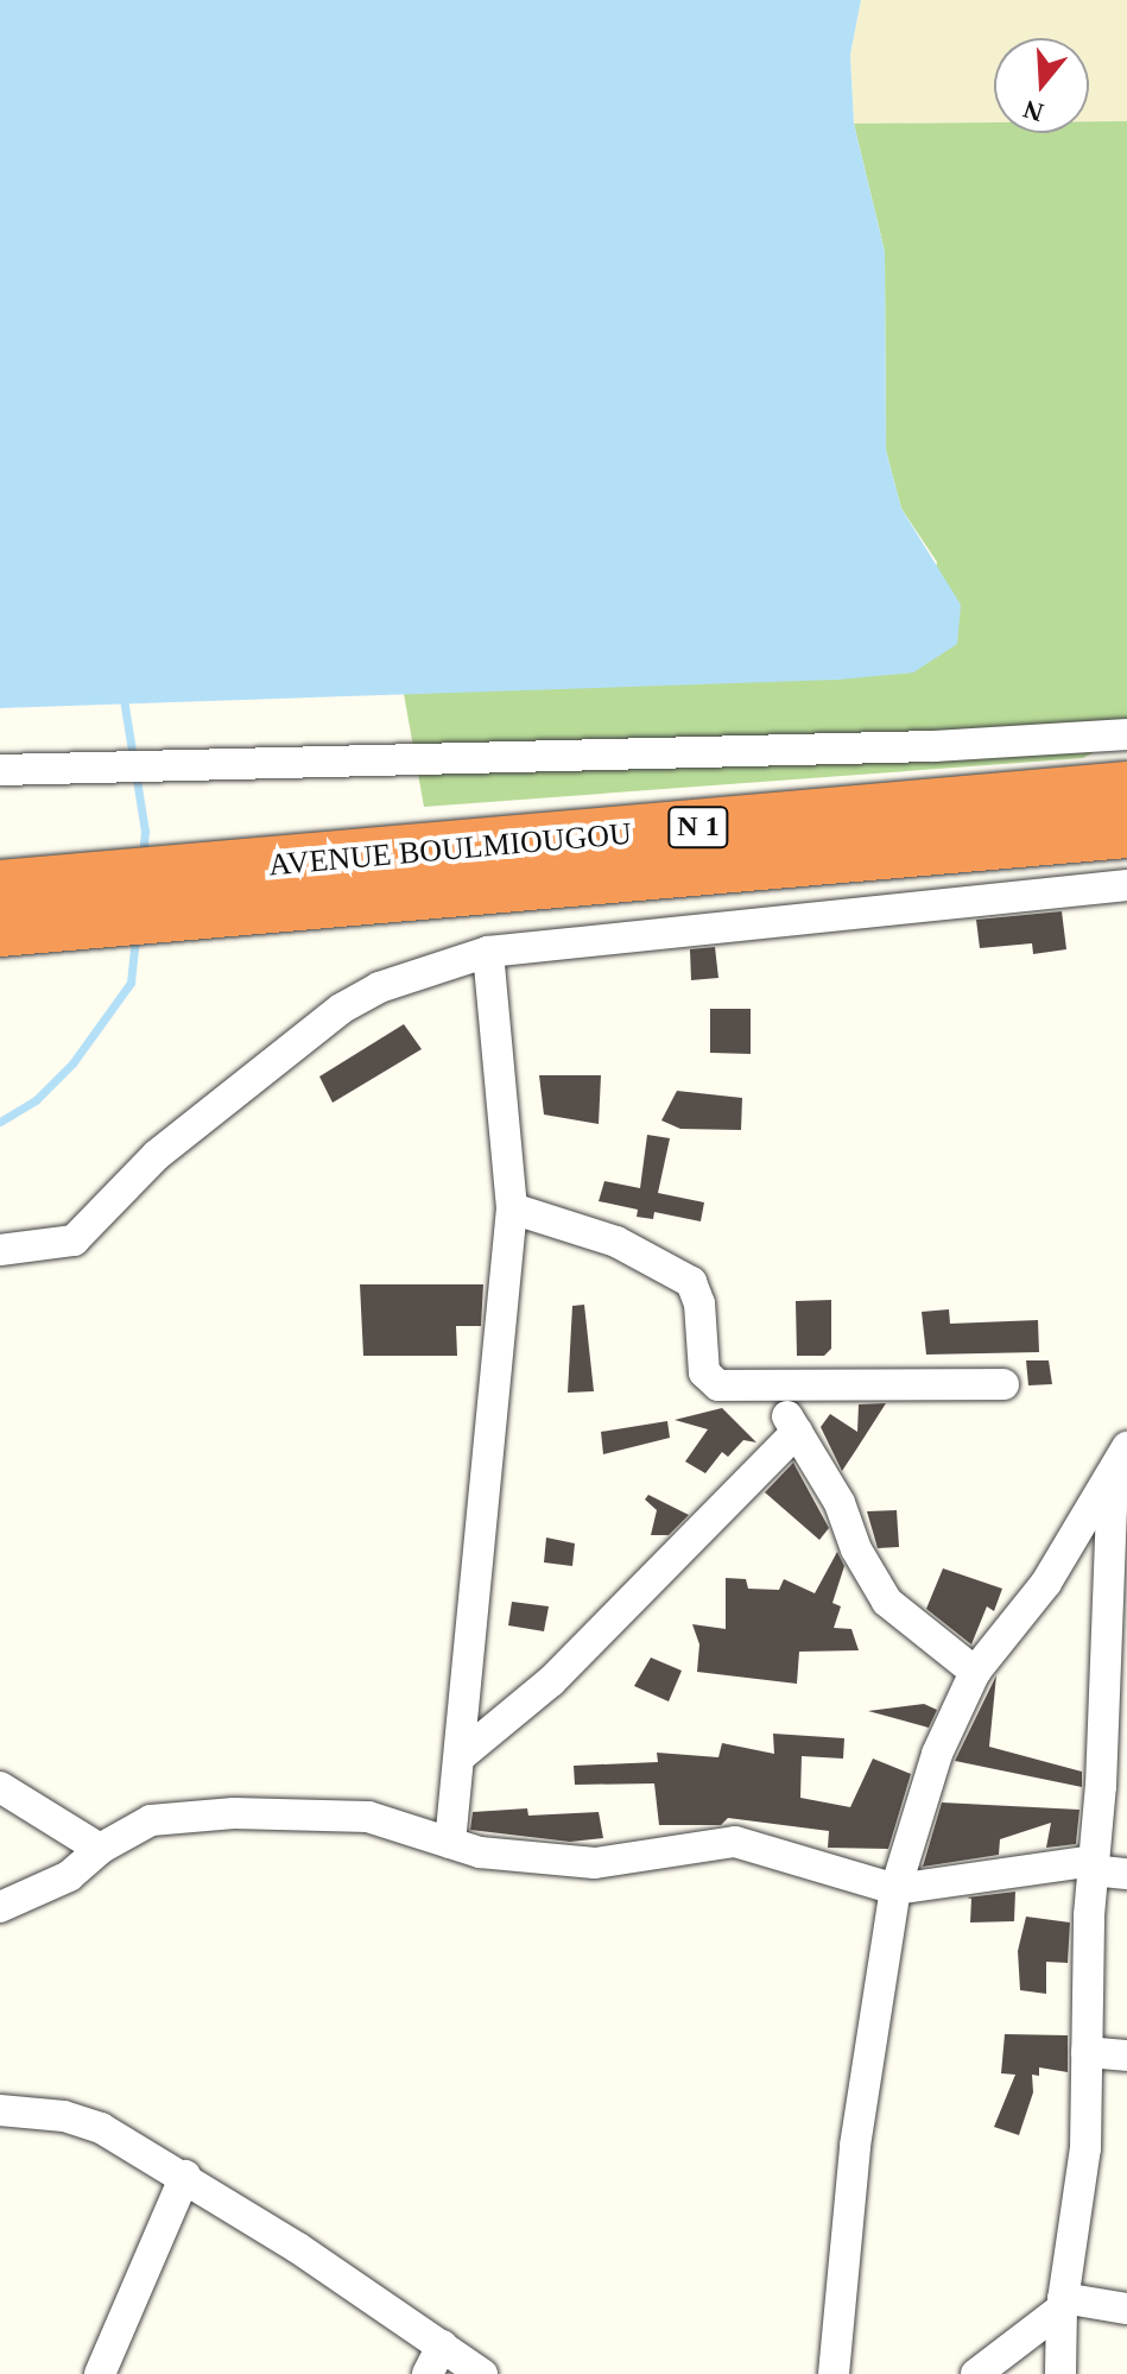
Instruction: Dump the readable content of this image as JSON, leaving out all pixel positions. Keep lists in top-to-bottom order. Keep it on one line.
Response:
{"streets":{"highway":["N 1","AVENUE BOULMIOUGOU"]},"north":"bottom"}
